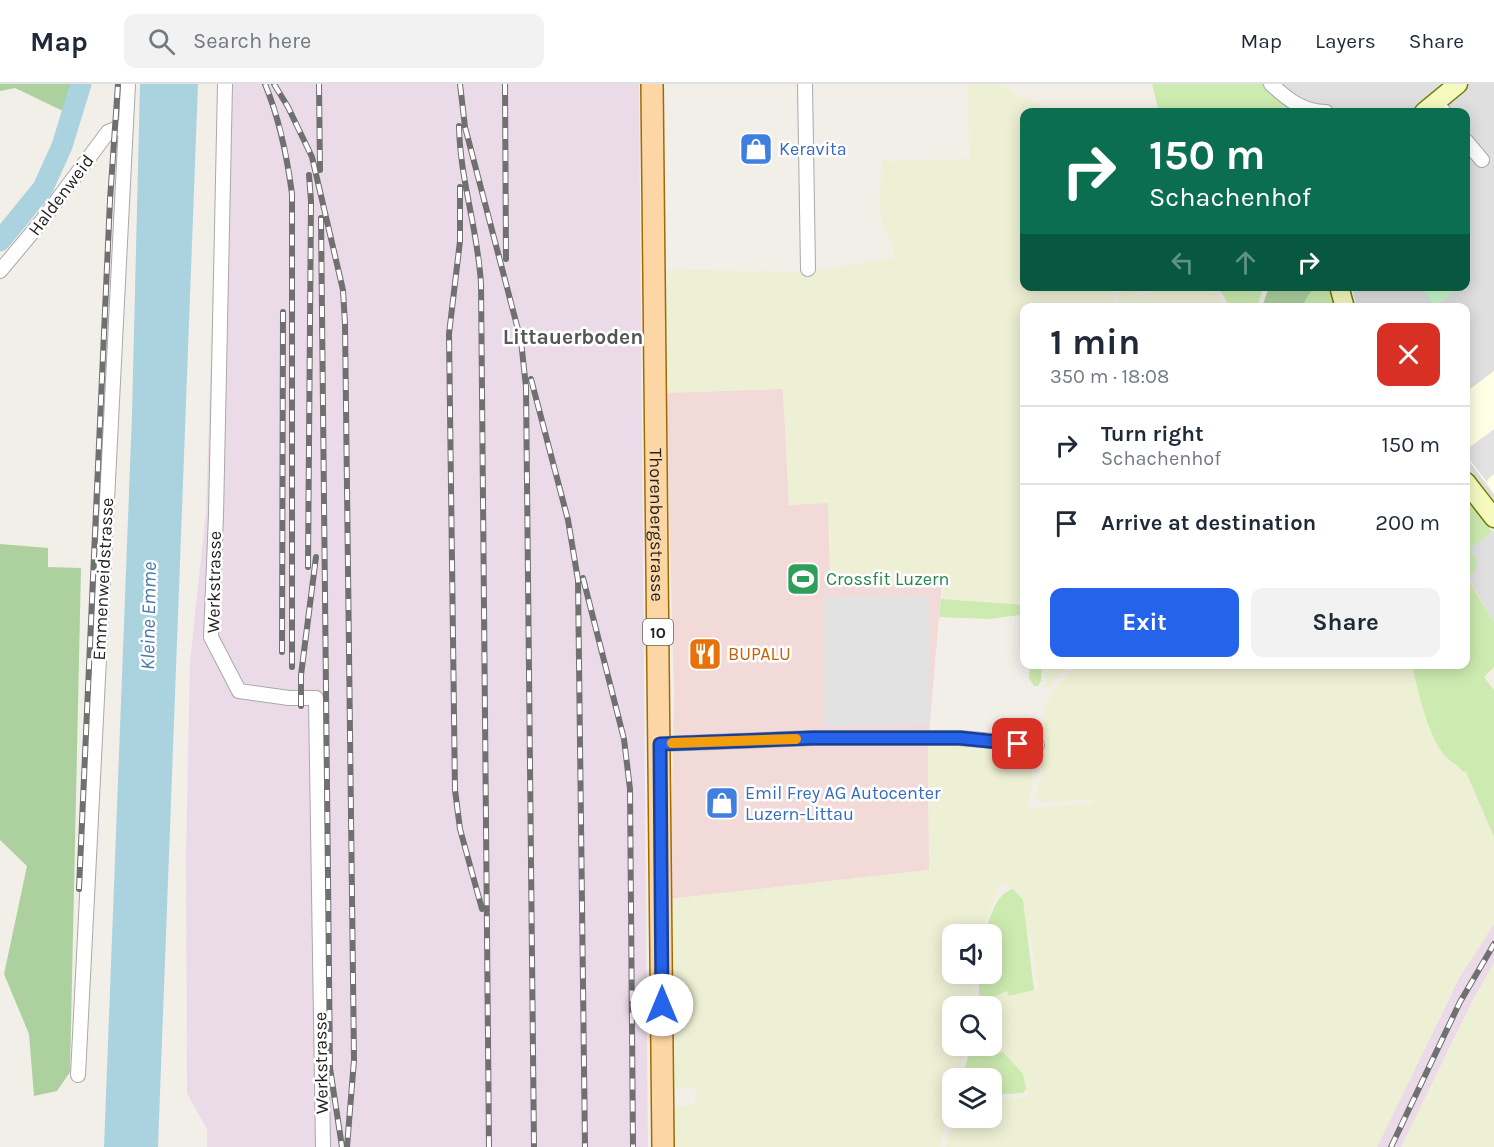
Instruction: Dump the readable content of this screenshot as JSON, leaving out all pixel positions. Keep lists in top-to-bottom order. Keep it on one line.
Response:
{"streets":{"main road":["Thorenbergstrasse","10"],"street":["Haldenweid","Emmenweidstrasse","Werkstrasse"]},"crossings":[["Haldenweid","Emmenweidstrasse"]],"districts":["Littauerboden"],"water":["Kleine Emme"],"places":{"shop":["Keravita","Emil Frey AG Autocenter Luzern-Littau"],"sports":["Crossfit Luzern"],"restaurant":["BUPALU"]},"page":{"header":"Map","search":"Search here","nav":["Map","Layers","Share"],"turn":["150 m","Schachenhof"],"heading":["1 min","350 m · 18:08"],"list":[{"name":"Turn right","note":"Schachenhof","value":"150 m"},{"name":"Arrive at destination","value":"200 m"}],"buttons":["Exit","Share"]}}
